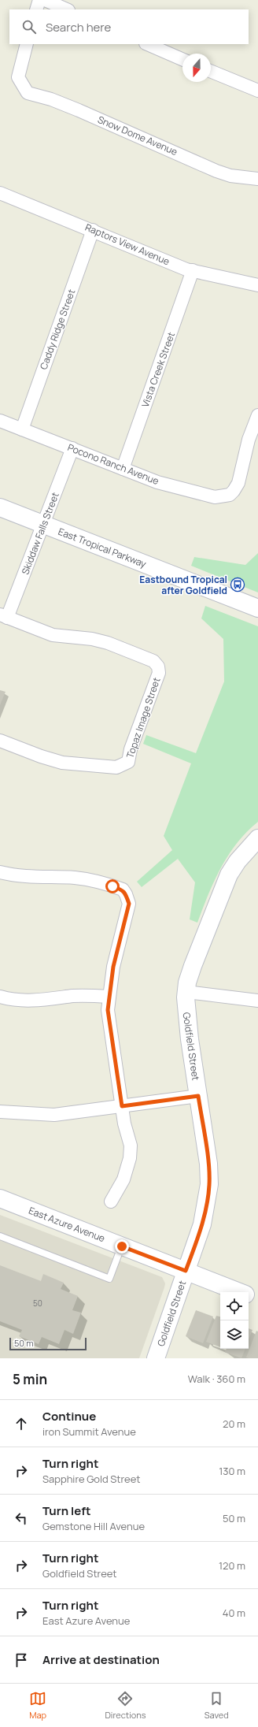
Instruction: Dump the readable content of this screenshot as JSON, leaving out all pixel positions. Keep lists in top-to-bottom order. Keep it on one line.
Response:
{"streets":{"street":["Snow Dome Avenue","Raptors View Avenue","Caddy Ridge Street","Vista Creek Street","Pocono Ranch Avenue","Skiddaw Falls Street","East Tropical Parkway","Topaz Image Street","Goldfield Street","East Azure Avenue"]},"crossings":[["Raptors View Avenue","Caddy Ridge Street"],["Raptors View Avenue","Vista Creek Street"],["Caddy Ridge Street","Pocono Ranch Avenue"],["Vista Creek Street","Pocono Ranch Avenue"],["Pocono Ranch Avenue","Skiddaw Falls Street"],["Skiddaw Falls Street","East Tropical Parkway"],["Skiddaw Falls Street","Topaz Image Street"],["Goldfield Street","East Azure Avenue"]],"places":{"bus stop":["Eastbound Tropical after Goldfield"]},"house_numbers":["50"],"scale_bar":"50 m","north":"bottom","page":{"search":"Search here","scale":"50 m","heading":["5 min","Walk · 360 m"],"list":[["Continue","iron Summit Avenue","20 m"],["Turn right","Sapphire Gold Street","130 m"],["Turn left","Gemstone Hill Avenue","50 m"],["Turn right","Goldfield Street","120 m"],["Turn right","East Azure Avenue","40 m"],"Arrive at destination"],"nav":["Map","Directions","Saved"]}}
